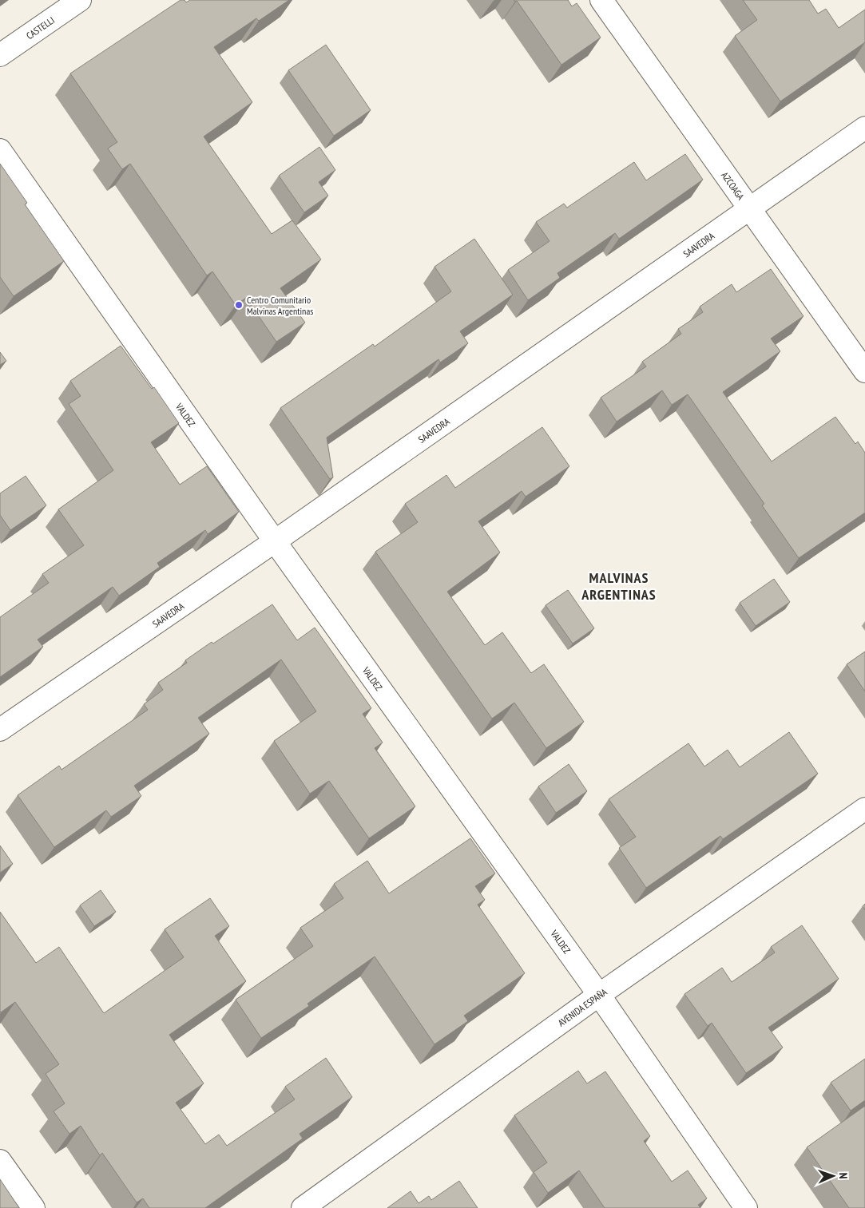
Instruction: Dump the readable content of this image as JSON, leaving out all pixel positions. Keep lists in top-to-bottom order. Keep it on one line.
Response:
{"streets":{"street":["CASTELLI","AZCOAGA","SAAVEDRA","VALDEZ","AVENIDA ESPAÑA"]},"crossings":[["AZCOAGA","SAAVEDRA"],["SAAVEDRA","VALDEZ"],["VALDEZ","AVENIDA ESPAÑA"]],"districts":["MALVINAS ARGENTINAS"],"places":["Centro Comunitario Malvinas Argentinas"],"north":"right"}
